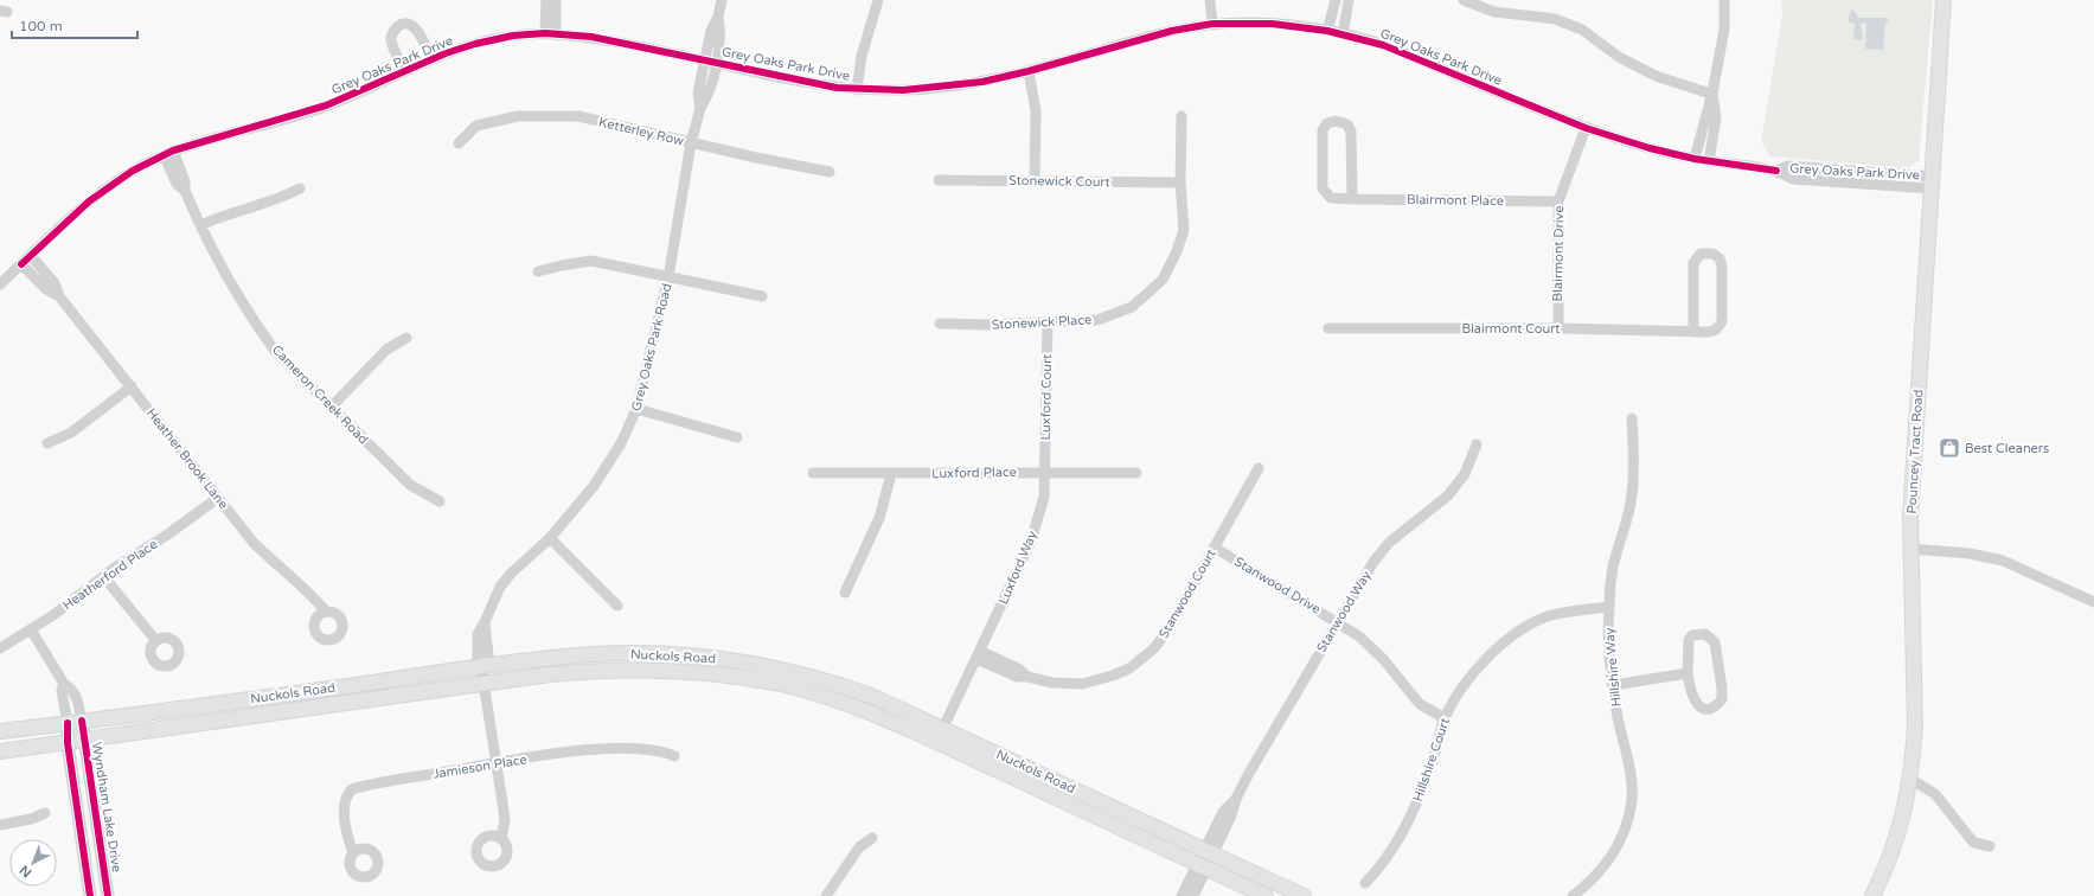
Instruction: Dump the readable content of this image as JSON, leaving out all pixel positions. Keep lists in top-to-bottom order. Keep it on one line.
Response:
{"streets":{"main road":["Pouncey Tract Road","Nuckols Road"],"street":["Grey Oaks Park Drive","Ketterley Row","Stonewick Court","Blairmont Place","Blairmont Drive","Stonewick Place","Blairmont Court","Grey Oaks Park Road","Cameron Creek Road","Luxford Court","Heather Brook Lane","Luxford Place","Luxford Way","Heatherford Place","Stanwood Drive","Stanwood Court","Stanwood Way","Hillshire Way","Hillshire Court","Jamieson Place","Wyndham Lake Drive"]},"crossings":[["Grey Oaks Park Drive","Blairmont Drive"],["Grey Oaks Park Drive","Grey Oaks Park Road"],["Grey Oaks Park Drive","Cameron Creek Road"],["Grey Oaks Park Drive","Pouncey Tract Road"],["Ketterley Row","Grey Oaks Park Road"],["Stonewick Court","Stonewick Place"],["Blairmont Place","Blairmont Drive"],["Blairmont Drive","Blairmont Court"],["Stonewick Place","Luxford Court"],["Grey Oaks Park Road","Nuckols Road"],["Grey Oaks Park Road","Jamieson Place"],["Luxford Court","Luxford Place"],["Luxford Court","Luxford Way"],["Heather Brook Lane","Heatherford Place"],["Luxford Place","Luxford Way"],["Luxford Way","Stanwood Court"],["Luxford Way","Nuckols Road"],["Stanwood Drive","Stanwood Court"],["Stanwood Drive","Stanwood Way"],["Stanwood Drive","Hillshire Court"],["Stanwood Way","Nuckols Road"],["Nuckols Road","Wyndham Lake Drive"],["Hillshire Way","Hillshire Court"]],"places":{"shop":["Best Cleaners"]},"scale_bar":"100 m","north":"bottom left"}
